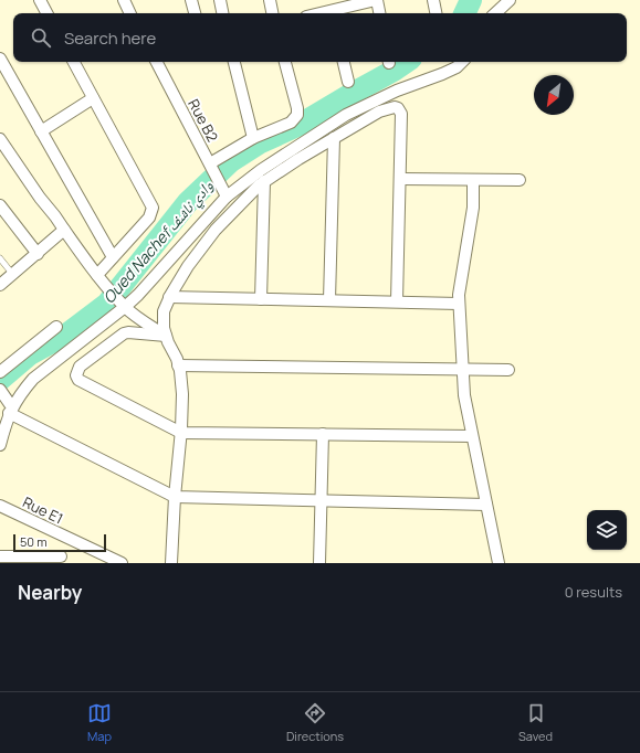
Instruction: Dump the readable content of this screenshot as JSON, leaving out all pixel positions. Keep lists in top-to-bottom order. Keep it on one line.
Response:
{"streets":{"street":["Rue B2","Rue E1"]},"water":["Oued Nachef وادي ناشف"],"scale_bar":"50 m","north":"bottom left","page":{"search":"Search here","scale":"50 m","heading":["Nearby","0 results"],"nav":["Map","Directions","Saved"]}}
